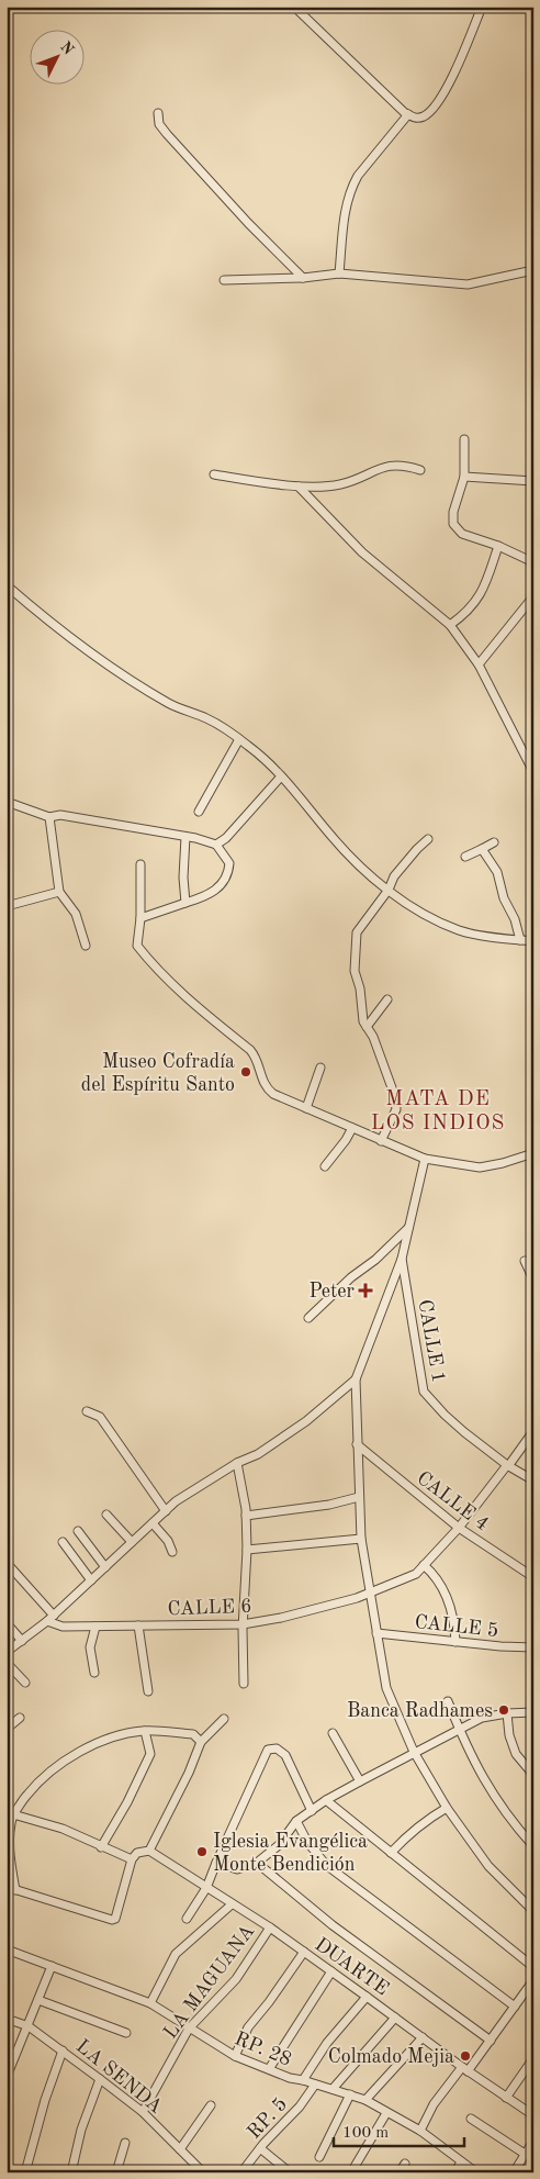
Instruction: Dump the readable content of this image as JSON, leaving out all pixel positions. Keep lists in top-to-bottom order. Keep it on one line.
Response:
{"streets":{"street":["CALLE 1","CALLE 4","CALLE 6","CALLE 5","DUARTE","LA MAGUANA","RP. 28","LA SENDA","RP. 5"]},"crossings":[["CALLE 1","CALLE 6"],["CALLE 4","CALLE 6"],["DUARTE","LA MAGUANA"],["DUARTE","RP. 5"],["LA MAGUANA","RP. 28"],["LA MAGUANA","LA SENDA"],["RP. 28","RP. 5"]],"districts":["MATA DE LOS INDIOS"],"places":{"other":["Museo Cofradía del Espíritu Santo","Banca Radhames","Iglesia Evangélica Monte Bendición","Colmado Mejia"],"health":["Peter"]},"scale_bar":"100 m","north":"top right"}
